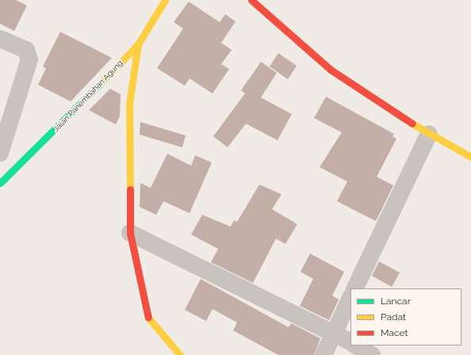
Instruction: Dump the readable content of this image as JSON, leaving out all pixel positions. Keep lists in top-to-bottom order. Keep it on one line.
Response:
{"streets":{"street":["Jalan Panembahan Agung"]},"legend":["Lancar","Padat","Macet"]}
